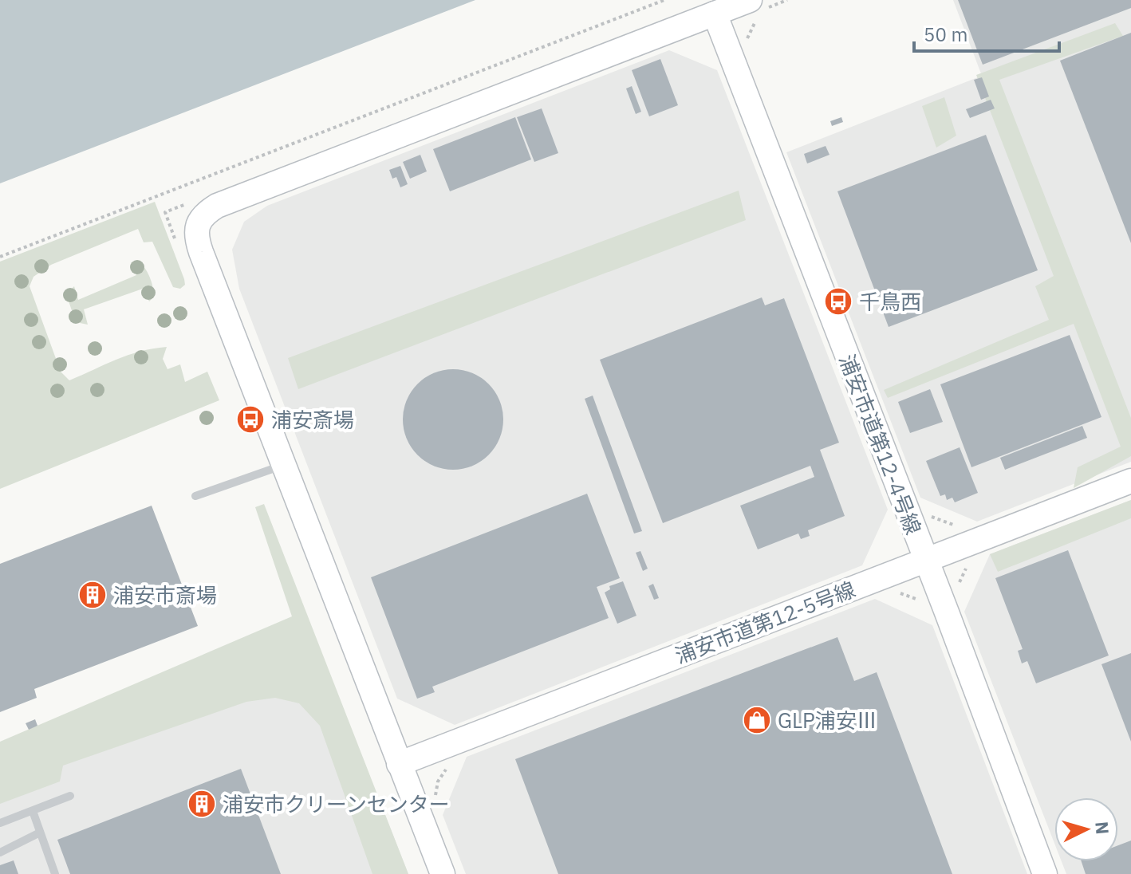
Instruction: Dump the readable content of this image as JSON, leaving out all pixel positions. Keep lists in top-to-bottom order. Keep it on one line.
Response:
{"streets":{"street":["浦安市道第12-4号線","浦安市道第12-5号線"]},"crossings":[["浦安市道第12-4号線","浦安市道第12-5号線"]],"places":{"bus stop":["千鳥西","浦安斎場"],"building":["浦安市斎場","浦安市クリーンセンター"],"shop":["GLP浦安Ⅲ"]},"scale_bar":"50 m","north":"right"}
